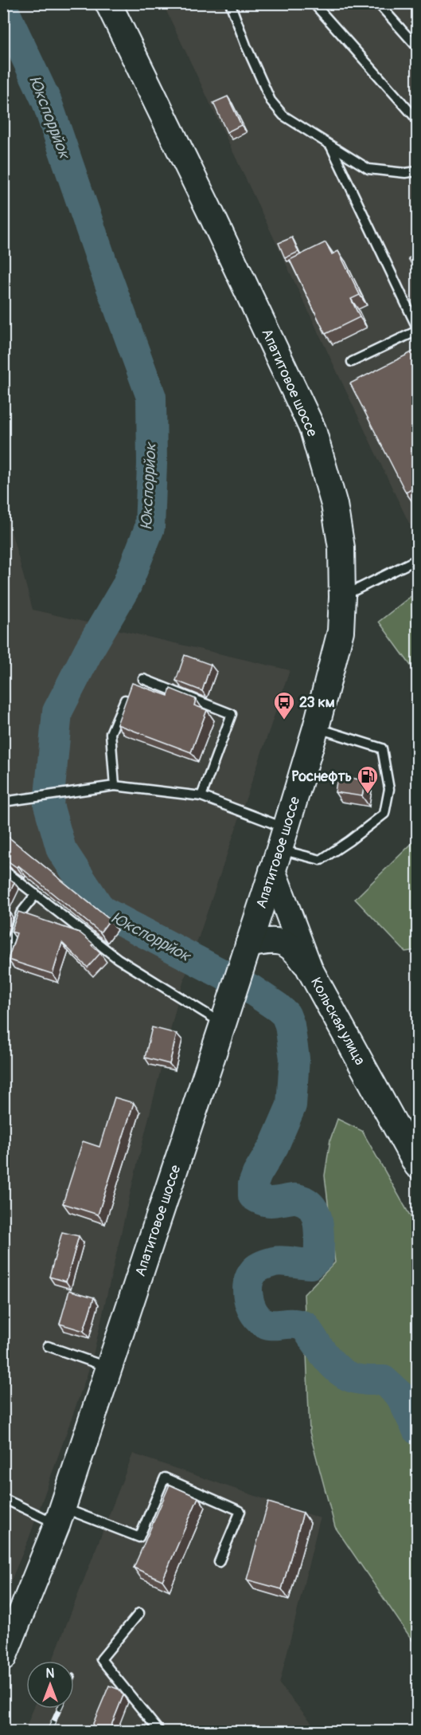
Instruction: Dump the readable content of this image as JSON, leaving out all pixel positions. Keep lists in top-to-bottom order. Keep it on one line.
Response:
{"streets":{"street":["Апатитовое шоссе","Кольская улица"]},"crossings":[["Апатитовое шоссе","Кольская улица"]],"water":["Юкспоррйок"],"places":{"bus stop":["23 км"],"fuel station":["Роснефть"]},"north":"top"}
